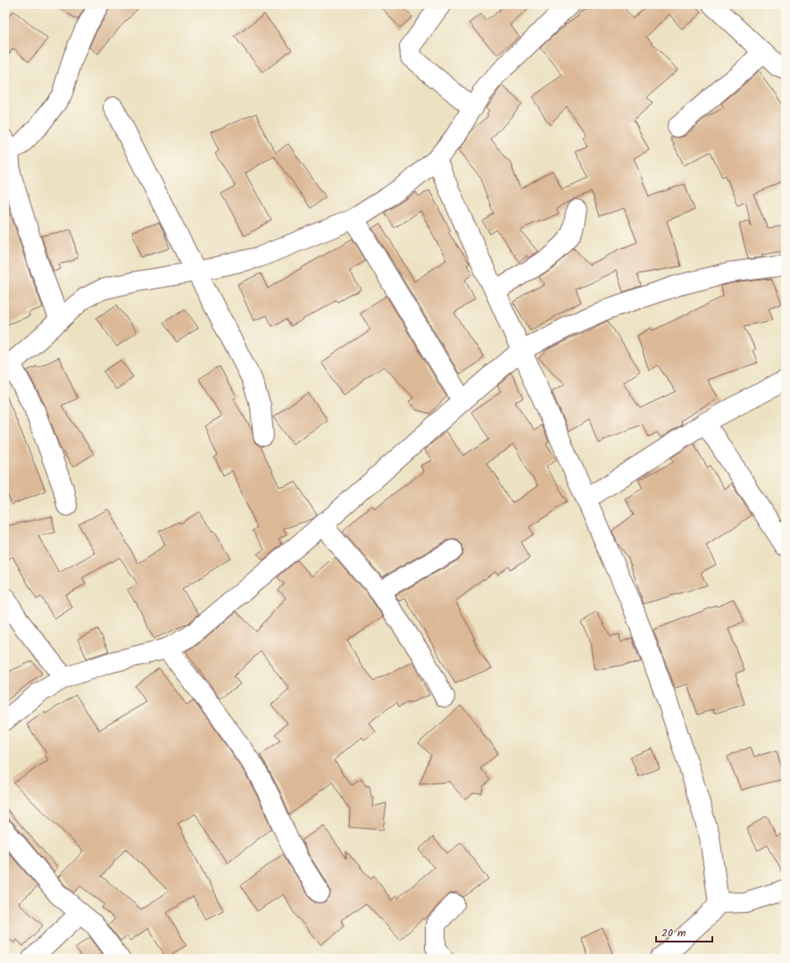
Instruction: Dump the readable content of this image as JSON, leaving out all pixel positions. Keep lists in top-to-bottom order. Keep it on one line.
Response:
{"scale_bar":"20 m"}
